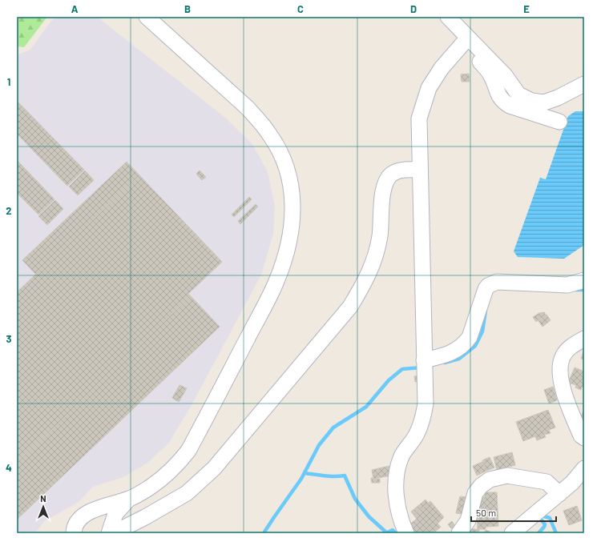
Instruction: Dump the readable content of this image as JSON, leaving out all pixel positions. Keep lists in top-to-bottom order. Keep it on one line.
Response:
{"scale_bar":"50 m","north":"top","grid":{"columns":["A","B","C","D","E"],"rows":["1","2","3","4"]}}
